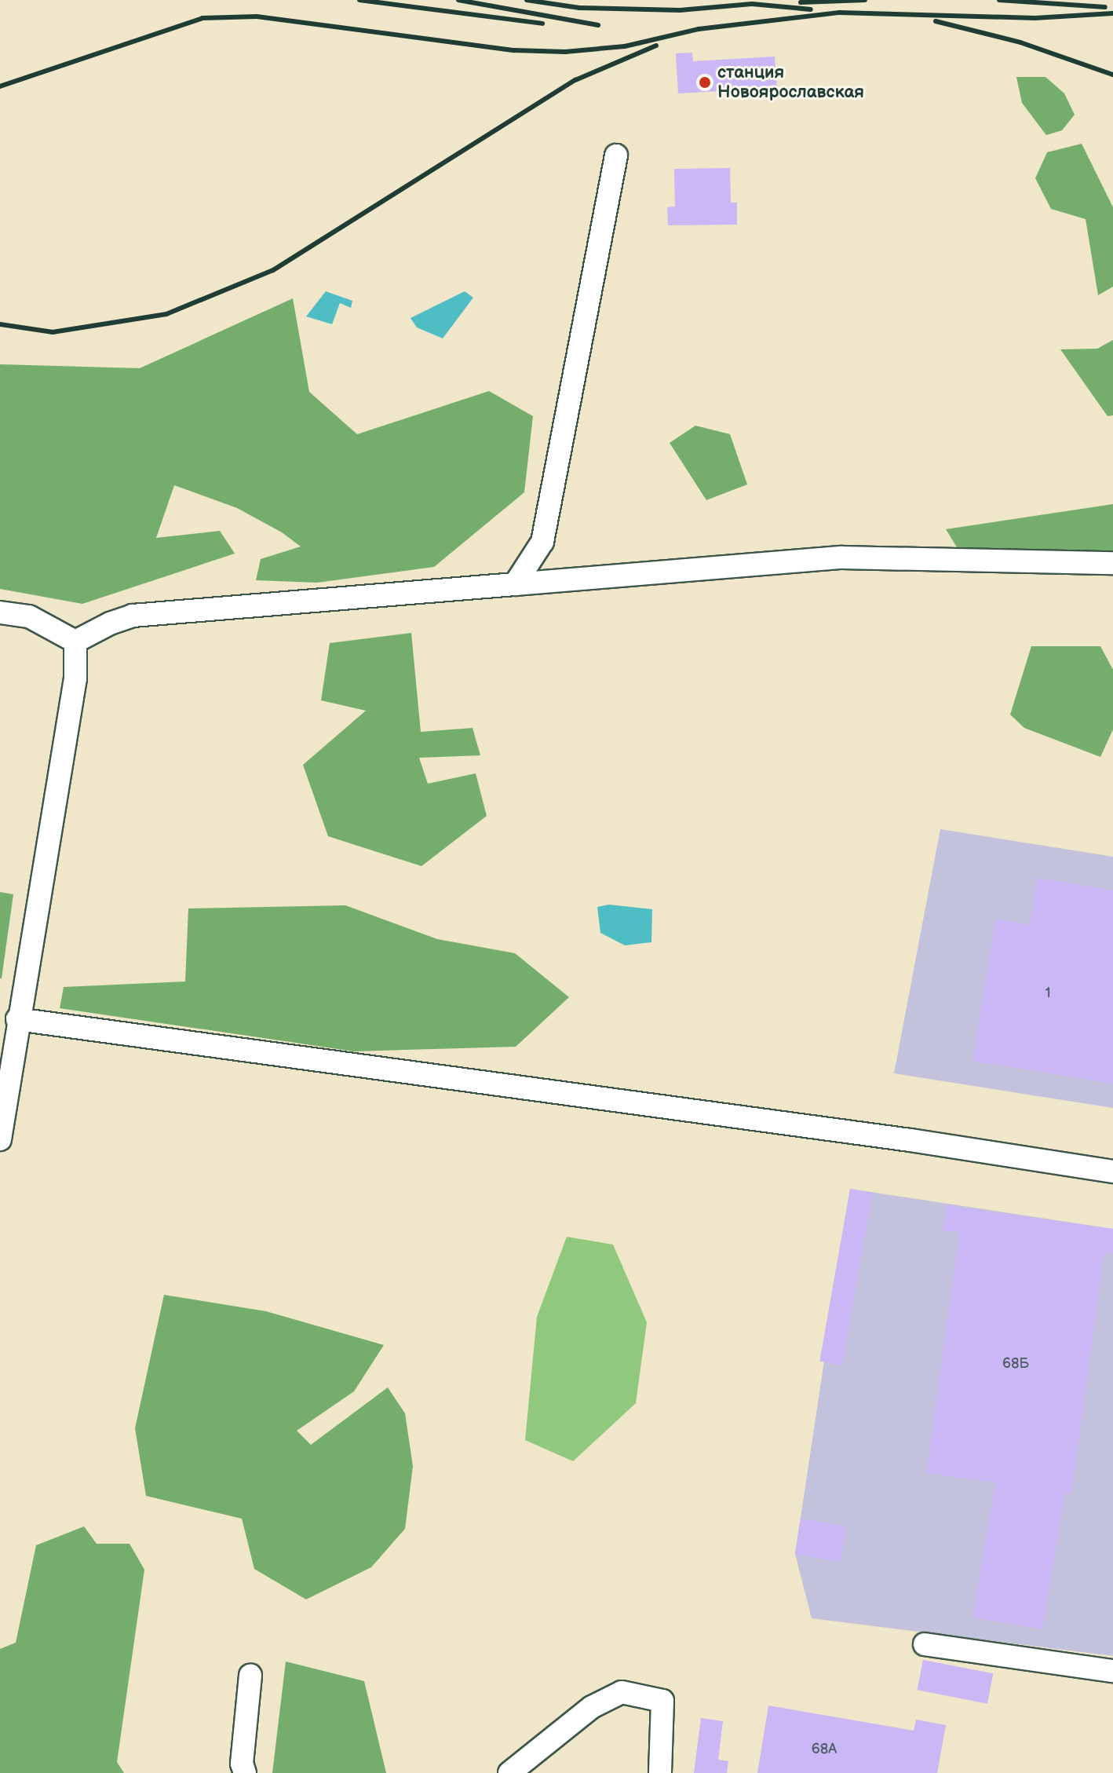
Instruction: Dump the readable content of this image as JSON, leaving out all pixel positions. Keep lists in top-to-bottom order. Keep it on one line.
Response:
{"places":["станция Новоярославская"],"house_numbers":["1","68Б","68А"]}
